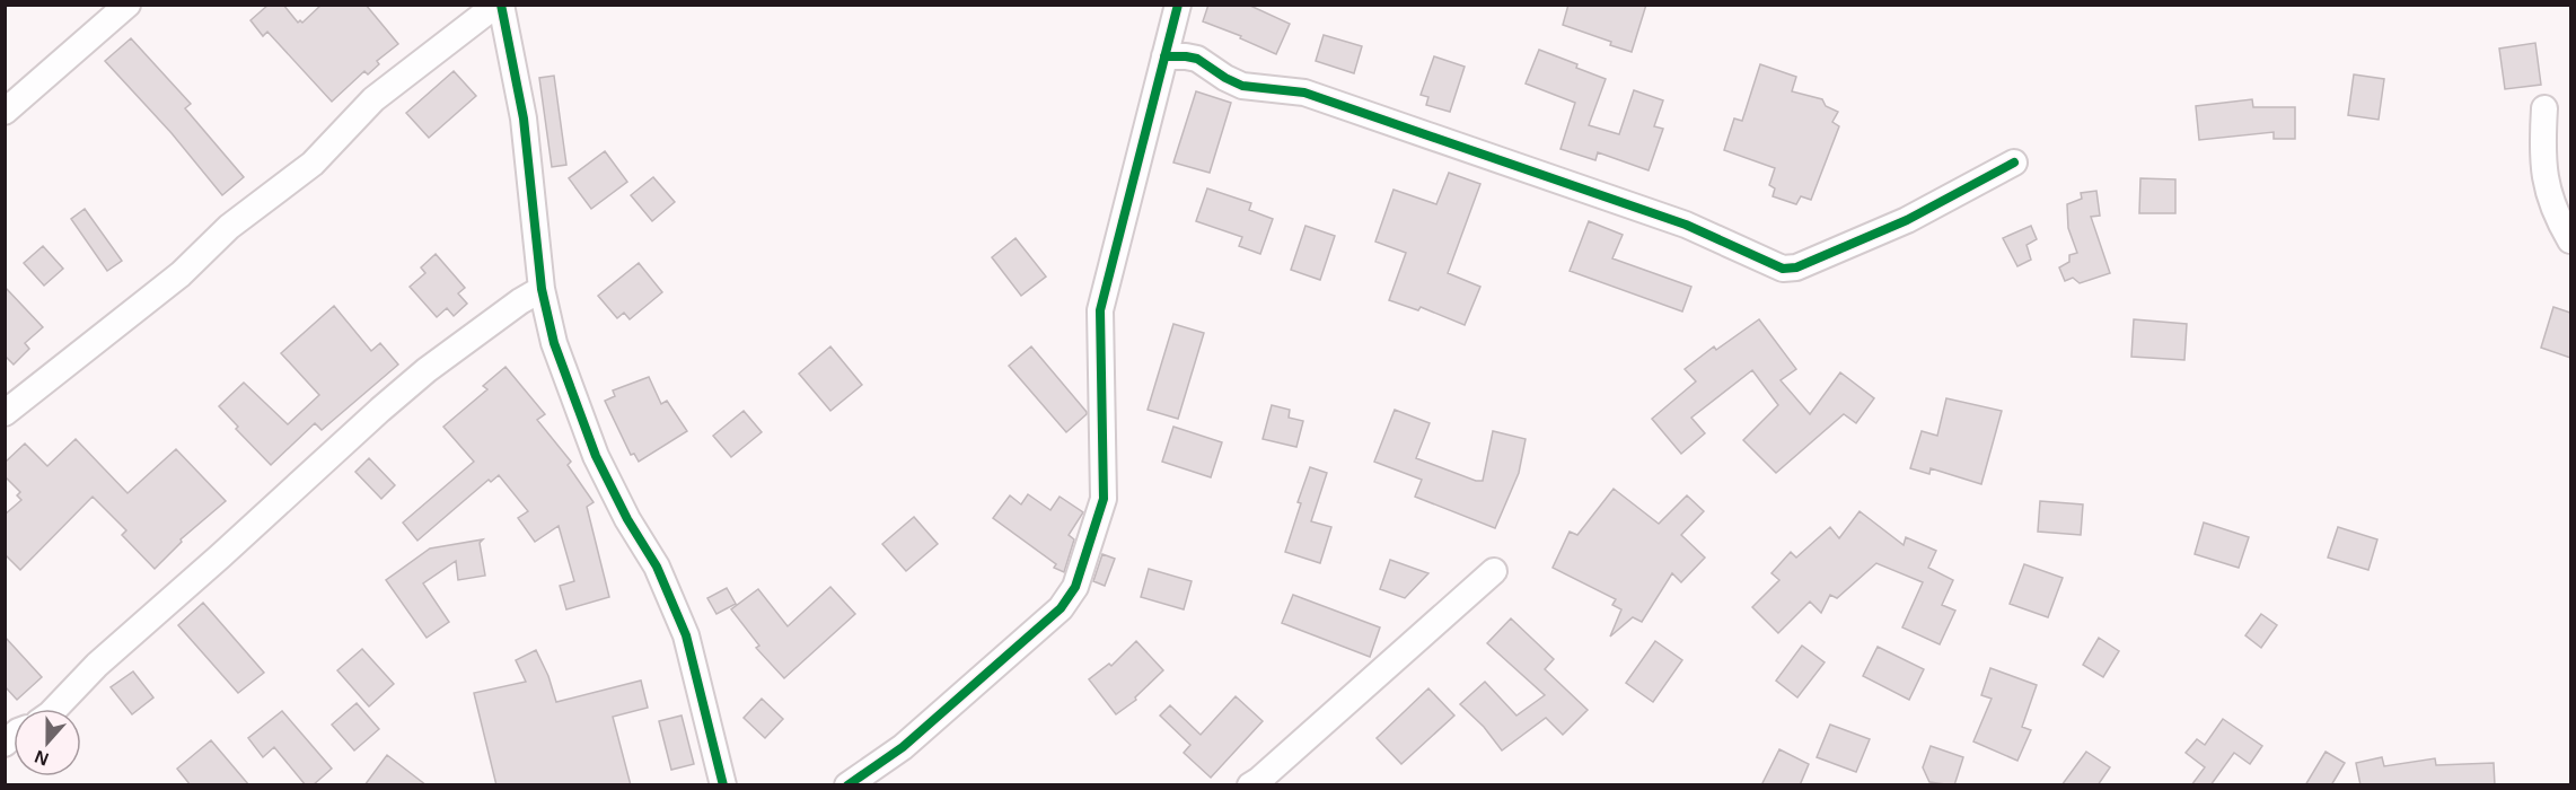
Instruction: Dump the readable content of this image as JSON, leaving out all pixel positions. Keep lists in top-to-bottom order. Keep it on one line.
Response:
{"north":"bottom"}
